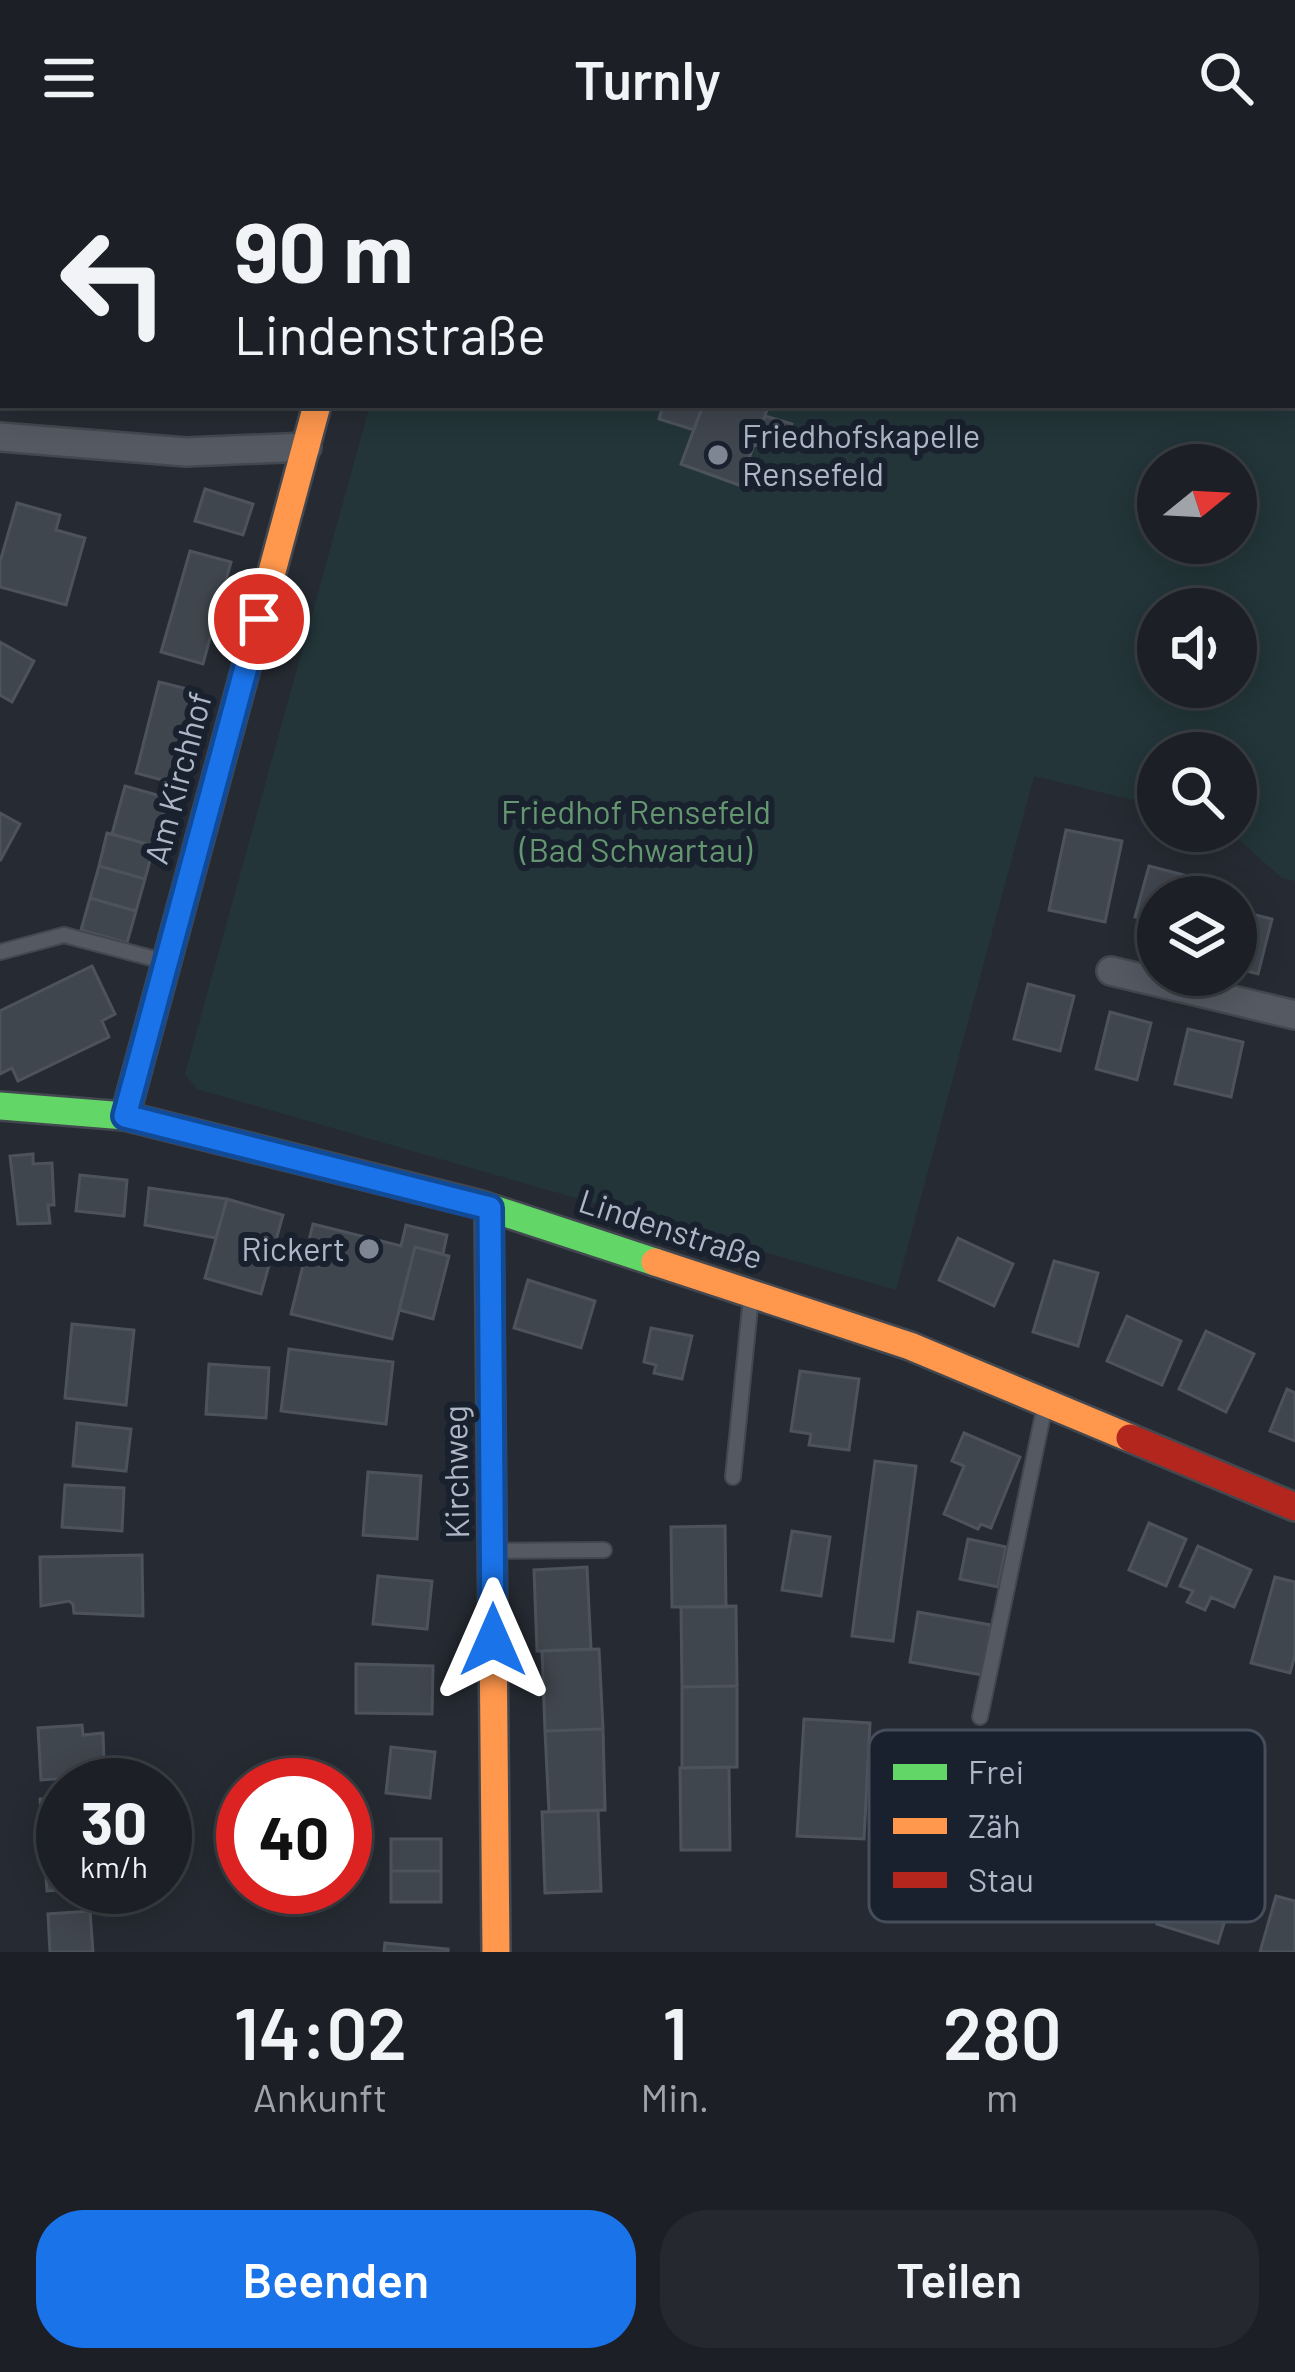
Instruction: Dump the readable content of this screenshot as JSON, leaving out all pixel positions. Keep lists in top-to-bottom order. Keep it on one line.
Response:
{"streets":{"street":["Am Kirchhof","Lindenstraße","Kirchweg"]},"crossings":[["Am Kirchhof","Lindenstraße"],["Lindenstraße","Kirchweg"]],"parks":["Friedhof Rensefeld (Bad Schwartau)"],"places":["Friedhofskapelle Rensefeld","Rickert"],"legend":["Frei","Zäh","Stau"],"north":"right","page":{"header":"Turnly","turn":["90 m","Lindenstraße"],"speed":"30 km/h","limit":"40","eta":["14:02","Ankunft","1","Min.","280","m"],"buttons":["Beenden","Teilen"]}}
